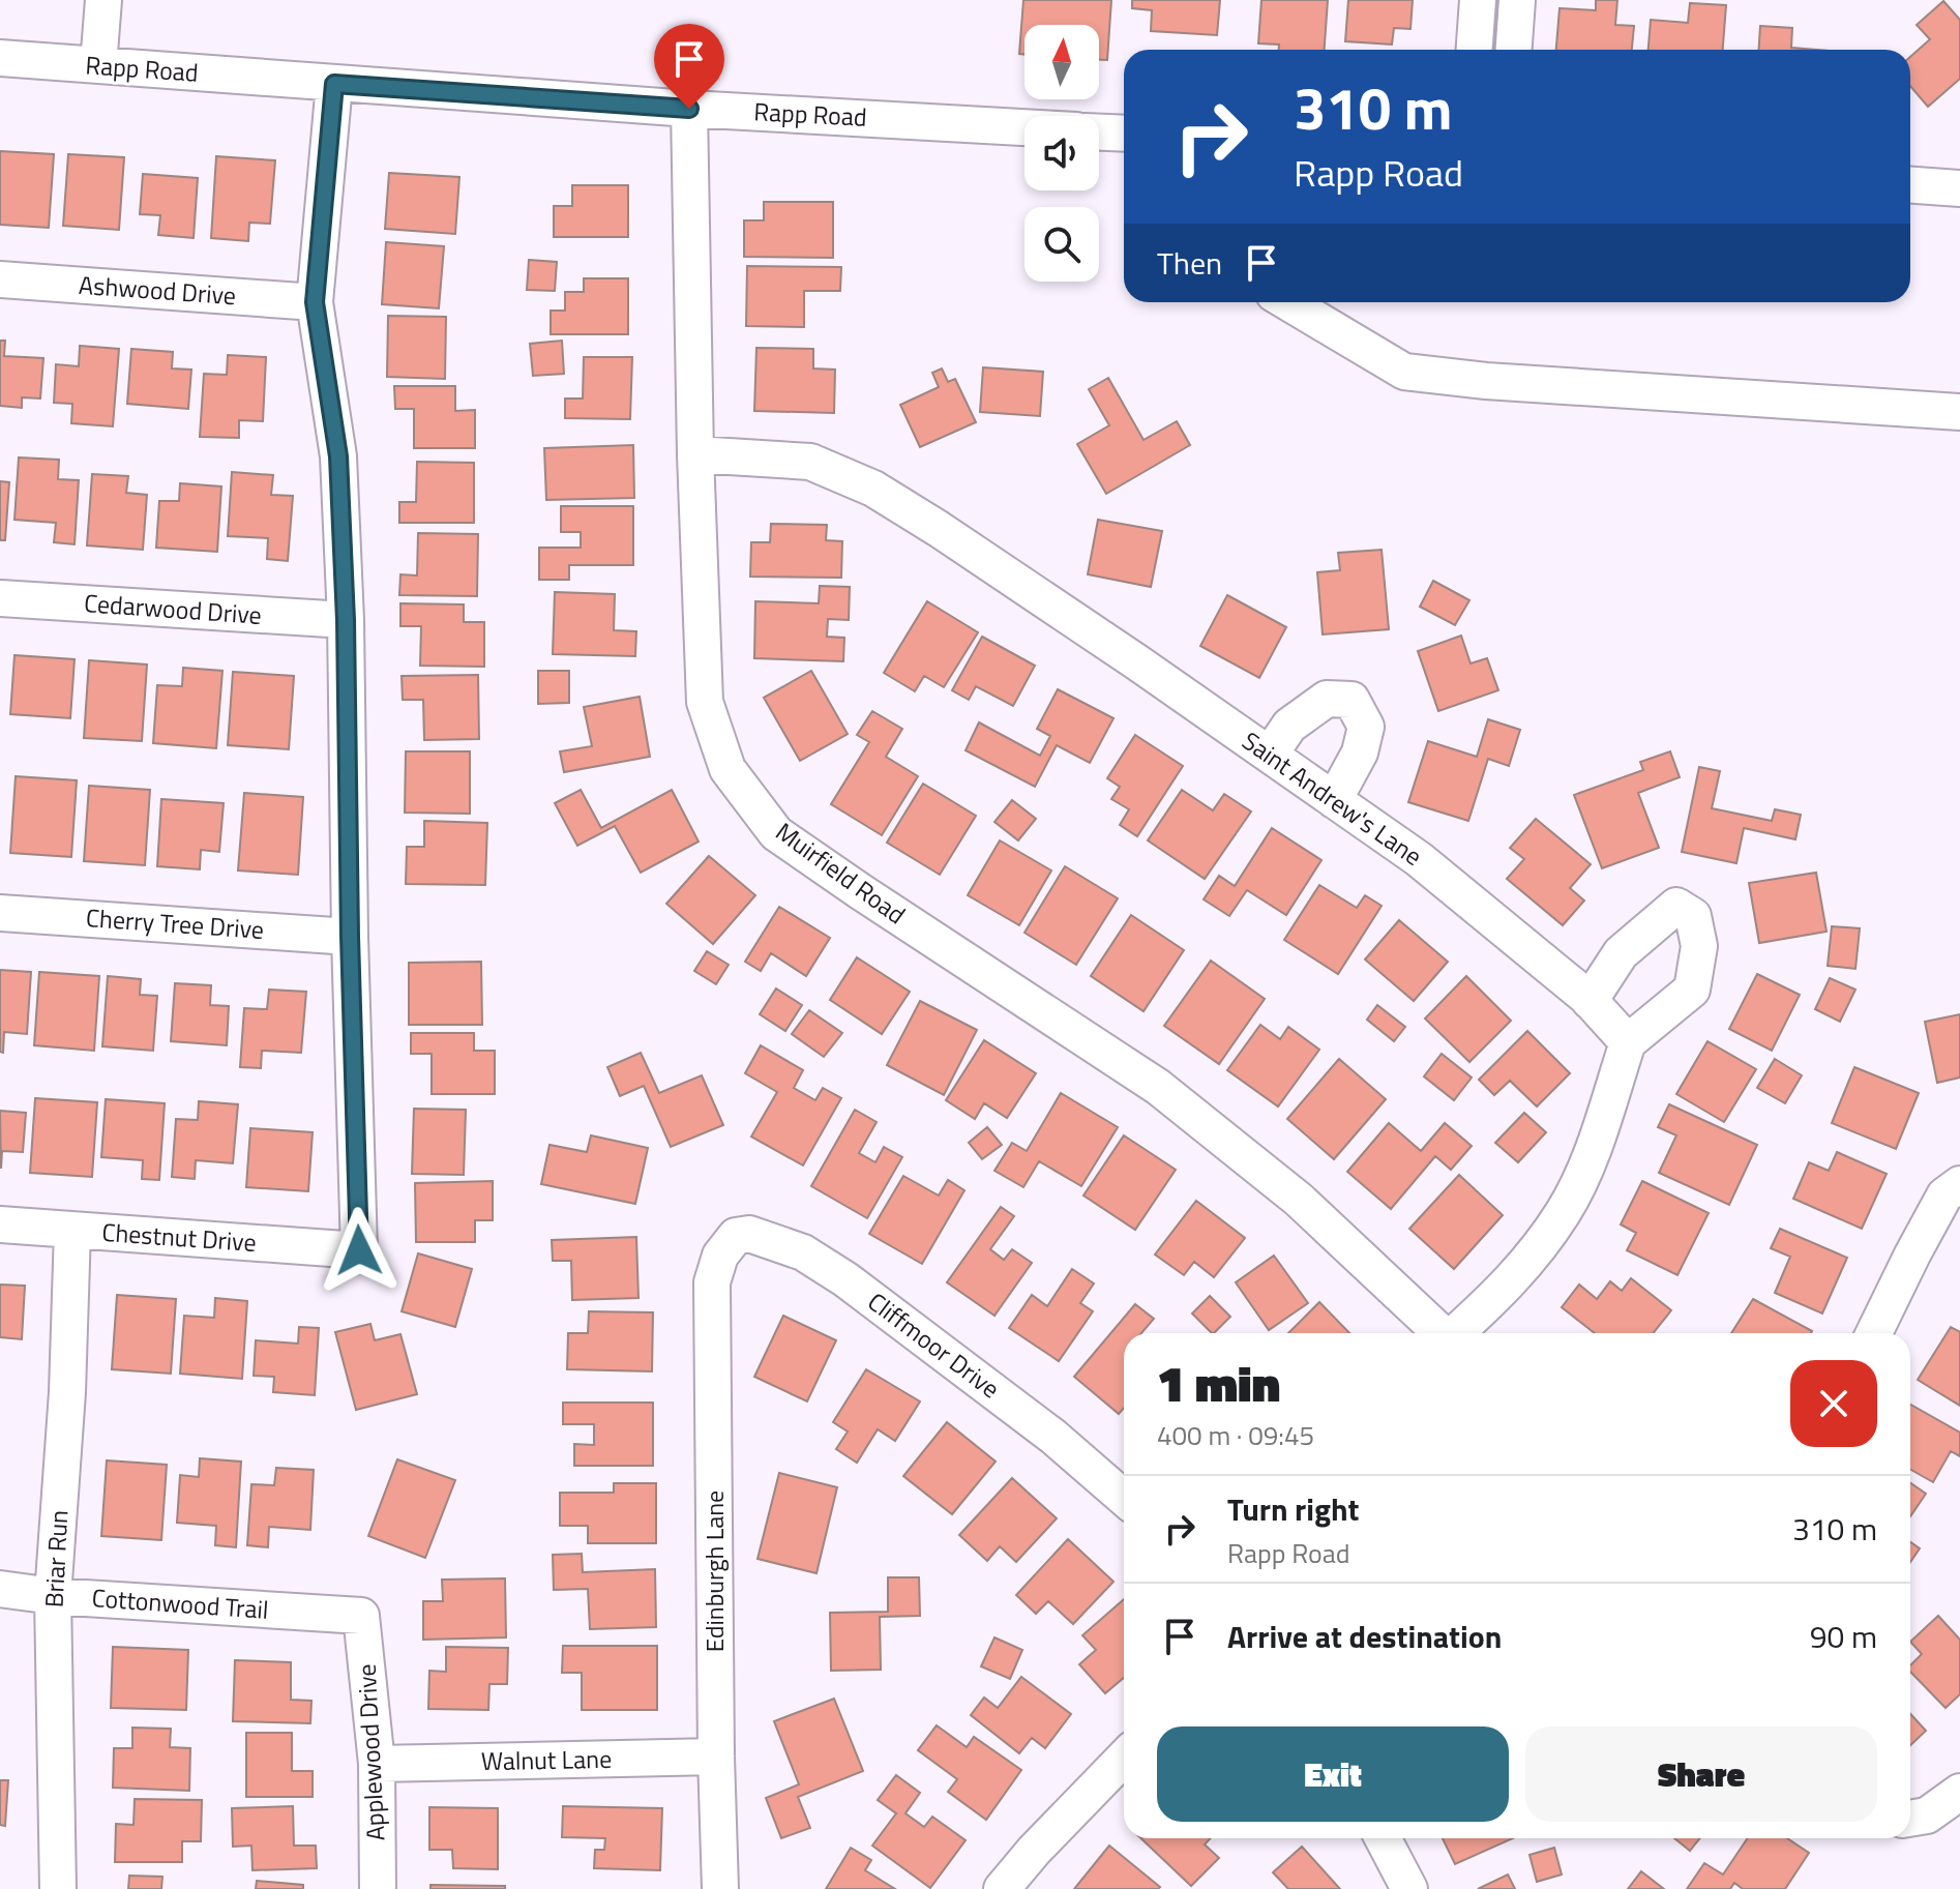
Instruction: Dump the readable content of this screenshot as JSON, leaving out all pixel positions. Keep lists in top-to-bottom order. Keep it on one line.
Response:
{"streets":{"street":["Rapp Road","Ashwood Drive","Cedarwood Drive","Saint Andrew's Lane","Muirfield Road","Cherry Tree Drive","Chestnut Drive","Cliffmoor Drive","Briar Run","Edinburgh Lane","Cottonwood Trail","Applewood Drive","Walnut Lane"]},"crossings":[["Rapp Road","Muirfield Road"],["Saint Andrew's Lane","Muirfield Road"],["Cherry Tree Drive","Chestnut Drive"],["Chestnut Drive","Briar Run"],["Cliffmoor Drive","Edinburgh Lane"],["Briar Run","Cottonwood Trail"],["Edinburgh Lane","Walnut Lane"],["Cottonwood Trail","Applewood Drive"],["Applewood Drive","Walnut Lane"]],"north":"top","page":{"turn":["310 m","Rapp Road"],"then":"Then","heading":["1 min","400 m · 09:45"],"list":[{"name":"Turn right","note":"Rapp Road","value":"310 m"},{"name":"Arrive at destination","value":"90 m"}],"buttons":["Exit","Share"]}}
